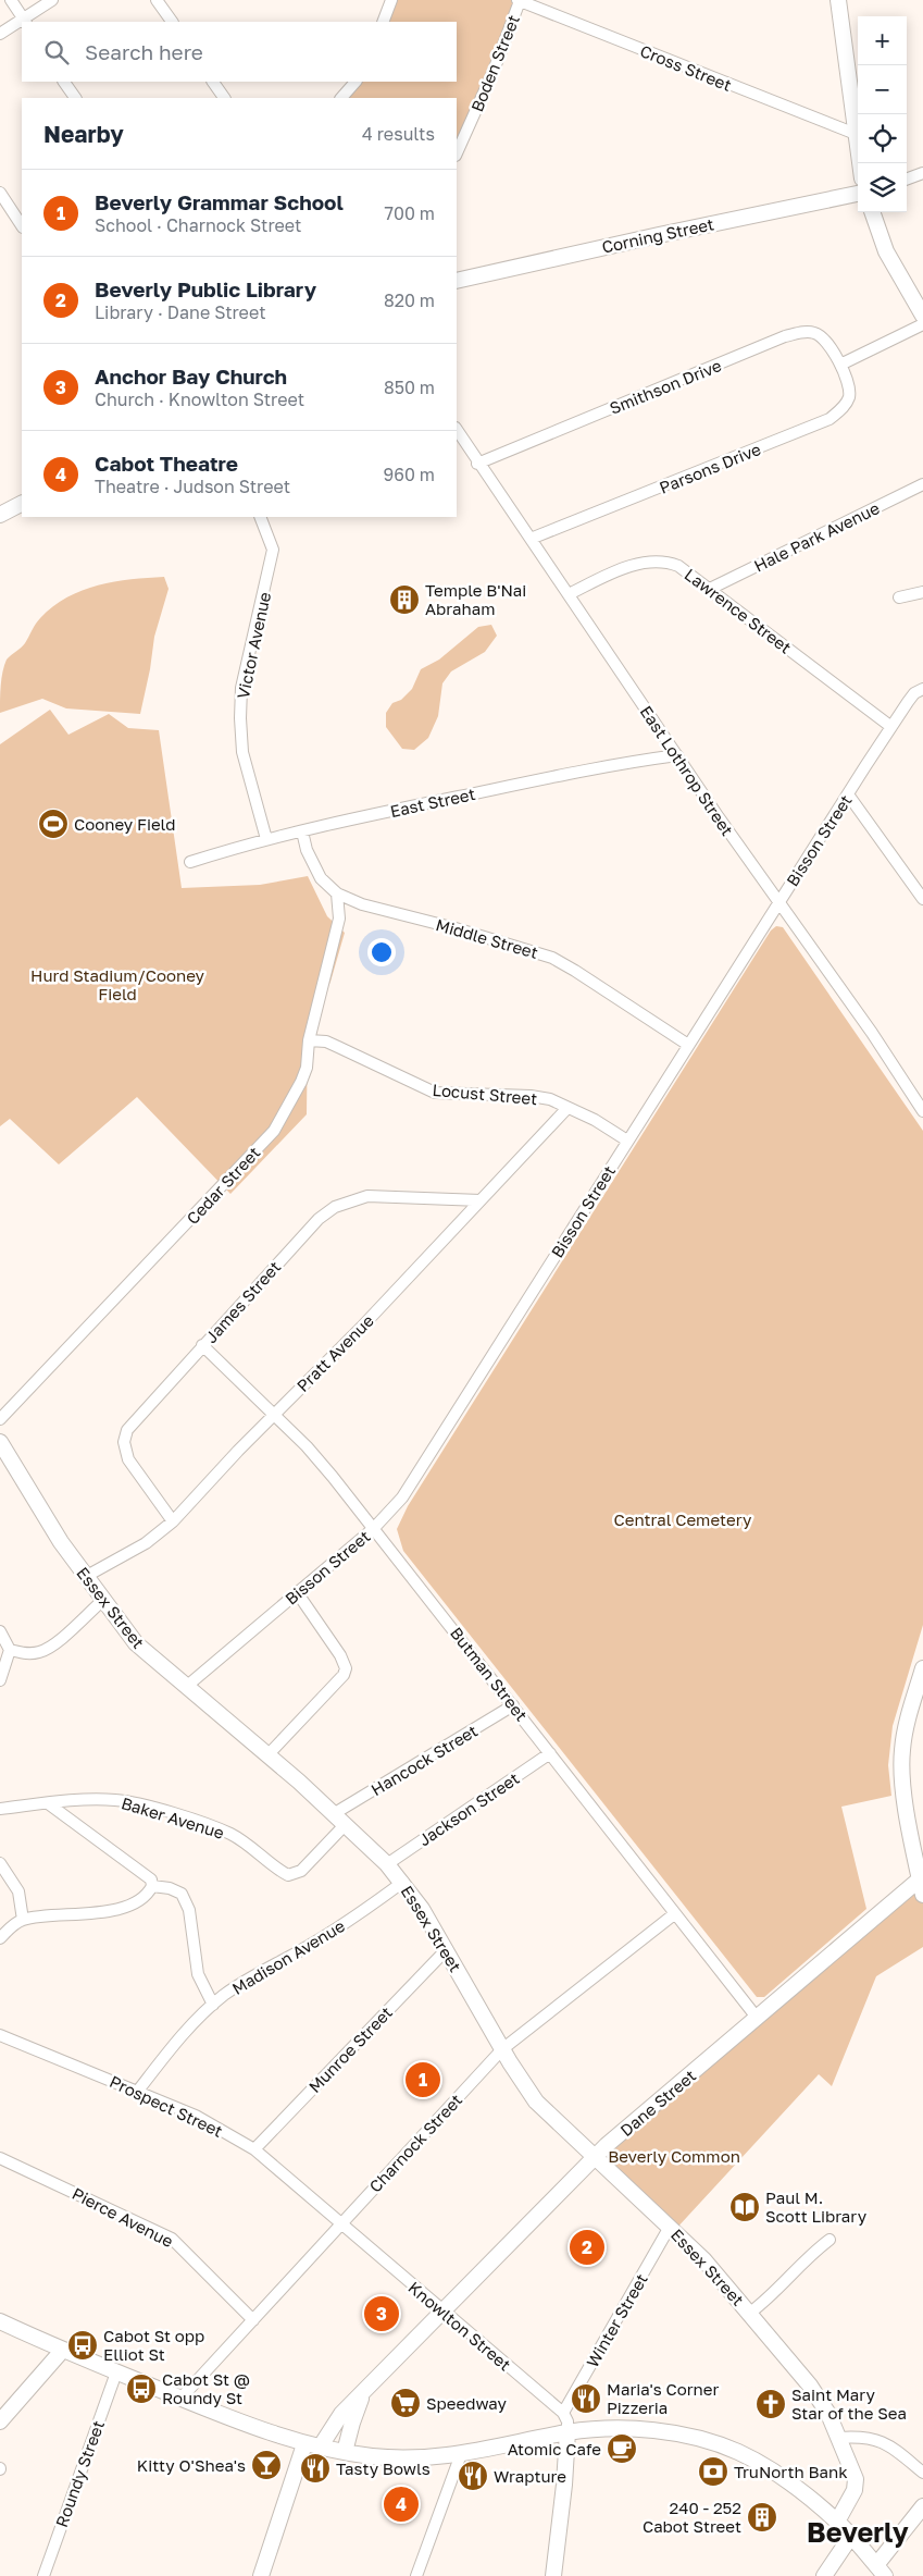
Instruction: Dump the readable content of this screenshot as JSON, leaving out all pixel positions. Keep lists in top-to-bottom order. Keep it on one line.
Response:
{"streets":{"main road":["Corning Street","Essex Street","Dane Street"],"street":["Boden Street","Cross Street","Smithson Drive","Parsons Drive","Hale Park Avenue","Lawrence Street","Victor Avenue","East Lothrop Street","East Street","Bisson Street","Middle Street","Locust Street","Cedar Street","James Street","Pratt Avenue","Butman Street","Hancock Street","Jackson Street","Baker Avenue","Madison Avenue","Munroe Street","Prospect Street","Charnock Street","Pierce Avenue","Winter Street","Knowlton Street","Roundy Street"]},"crossings":[["Boden Street","Cross Street"],["Smithson Drive","Parsons Drive"],["Smithson Drive","East Lothrop Street"],["Parsons Drive","East Lothrop Street"],["Hale Park Avenue","Lawrence Street"],["Lawrence Street","East Lothrop Street"],["Lawrence Street","Bisson Street"],["Victor Avenue","East Street"],["East Lothrop Street","East Street"],["East Lothrop Street","Bisson Street"],["East Street","Middle Street"],["Bisson Street","Middle Street"],["Bisson Street","Locust Street"],["Bisson Street","Essex Street"],["Bisson Street","Butman Street"],["Middle Street","Cedar Street"],["Locust Street","Cedar Street"],["Locust Street","Pratt Avenue"],["James Street","Pratt Avenue"],["James Street","Butman Street"],["Pratt Avenue","Essex Street"],["Pratt Avenue","Butman Street"],["Essex Street","Hancock Street"],["Essex Street","Jackson Street"],["Essex Street","Baker Avenue"],["Essex Street","Madison Avenue"],["Essex Street","Munroe Street"],["Essex Street","Dane Street"],["Essex Street","Charnock Street"],["Essex Street","Winter Street"],["Butman Street","Hancock Street"],["Butman Street","Jackson Street"],["Butman Street","Dane Street"],["Butman Street","Charnock Street"],["Madison Avenue","Prospect Street"],["Munroe Street","Prospect Street"],["Dane Street","Knowlton Street"],["Prospect Street","Charnock Street"],["Prospect Street","Knowlton Street"],["Charnock Street","Pierce Avenue"],["Charnock Street","Knowlton Street"],["Winter Street","Knowlton Street"]],"districts":["Beverly"],"parks":["Hurd Stadium/Cooney Field","Central Cemetery","Beverly Common"],"places":{"building":["Temple B'Nai Abraham","240 - 252 Cabot Street"],"sports":["Cooney Field"],"library":["Paul M. Scott Library"],"bus stop":["Cabot St opp Elliot St","Cabot St @ Roundy St"],"restaurant":["Maria's Corner Pizzeria","Tasty Bowls","Wrapture"],"supermarket":["Speedway"],"church":["Saint Mary Star of the Sea"],"cafe":["Atomic Cafe"],"bar":["Kitty O'Shea's"],"bank":["TruNorth Bank"]},"page":{"map_buttons":["+","−"],"search":"Search here","heading":["Nearby","4 results"],"list":[{"mark":"1","name":"Beverly Grammar School","note":"School · Charnock Street","value":"700 m"},{"mark":"2","name":"Beverly Public Library","note":"Library · Dane Street","value":"820 m"},{"mark":"3","name":"Anchor Bay Church","note":"Church · Knowlton Street","value":"850 m"},{"mark":"4","name":"Cabot Theatre","note":"Theatre · Judson Street","value":"960 m"}],"pins":["1","2","3","4"]}}
